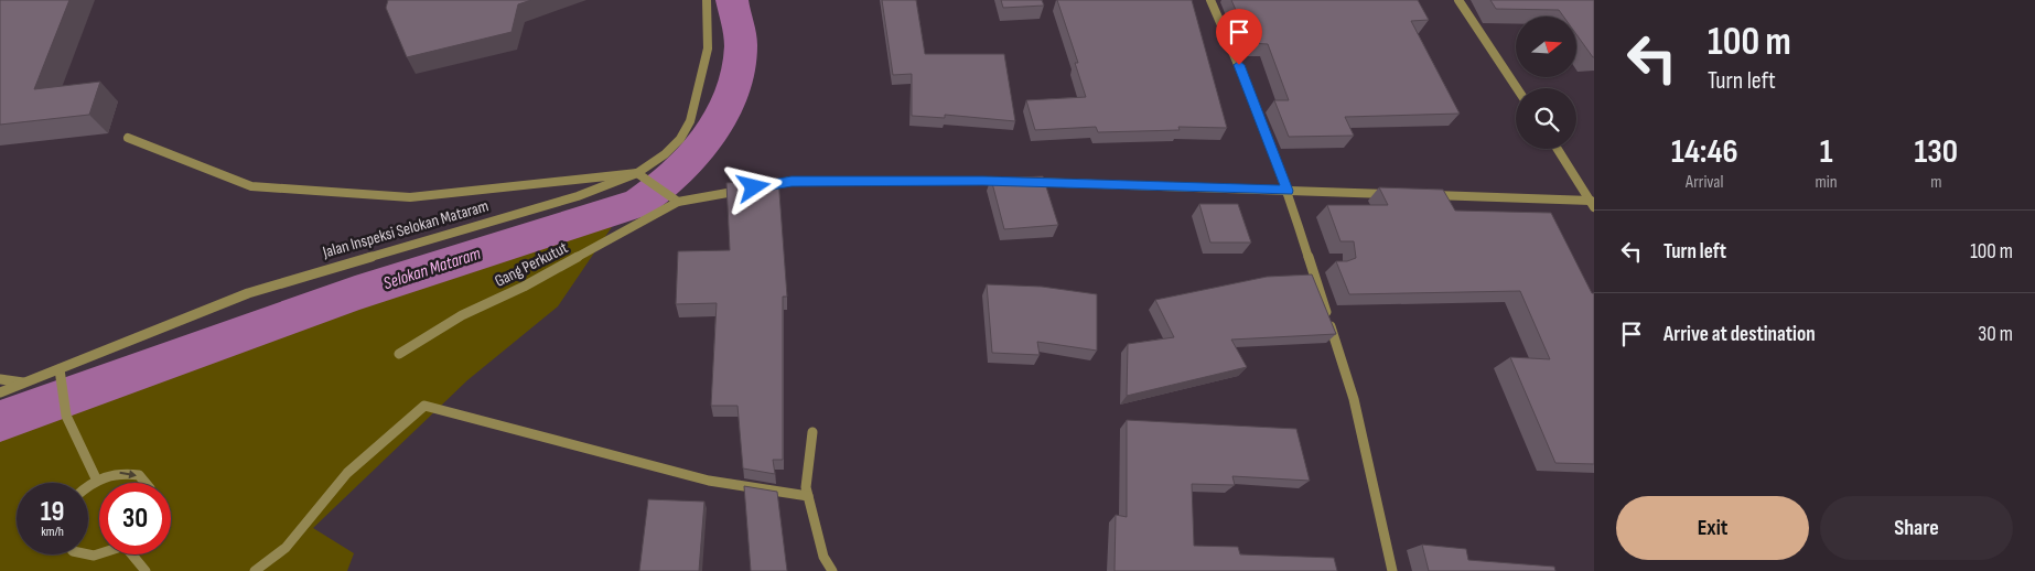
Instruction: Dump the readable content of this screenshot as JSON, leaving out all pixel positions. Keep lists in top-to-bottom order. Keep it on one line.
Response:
{"streets":{"street":["Jalan Inspeksi Selokan Mataram","Gang Perkutut"]},"water":["Selokan Mataram"],"north":"right","page":{"turn":["100 m","Turn left"],"eta":["14:46","Arrival","1","min","130","m"],"list":[{"name":"Turn left","value":"100 m"},{"name":"Arrive at destination","value":"30 m"}],"speed":"19 km/h","limit":"30","buttons":["Exit","Share"]}}
